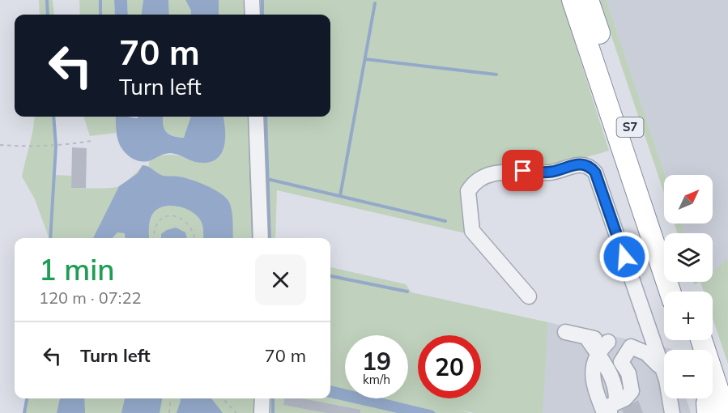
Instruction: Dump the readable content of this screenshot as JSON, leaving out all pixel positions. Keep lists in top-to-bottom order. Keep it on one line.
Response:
{"streets":{"highway":["S7"]},"north":"top right","page":{"turn":["70 m","Turn left"],"map_buttons":["+","−"],"heading":["1 min","120 m · 07:22"],"list":[{"name":"Turn left","value":"70 m"}],"speed":"19 km/h","limit":"20"}}
